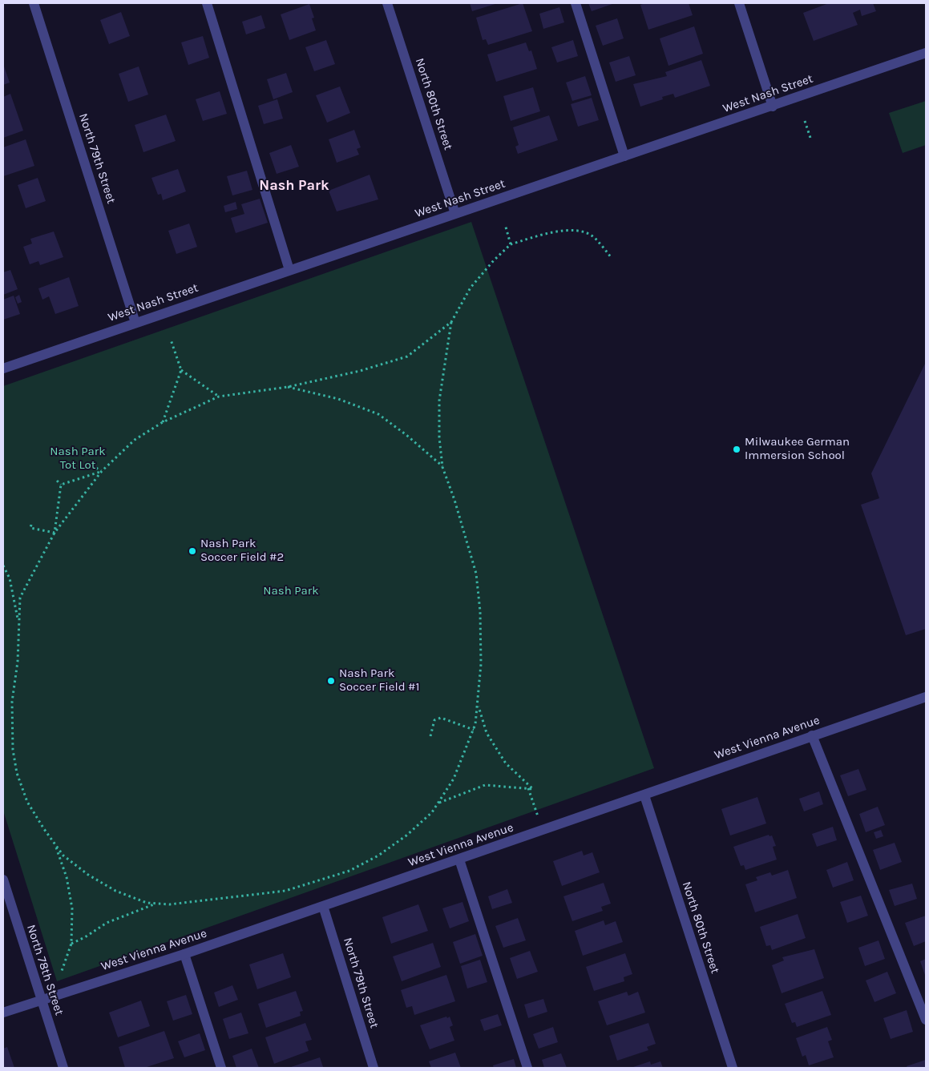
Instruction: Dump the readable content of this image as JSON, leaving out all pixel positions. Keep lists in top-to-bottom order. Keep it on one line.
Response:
{"streets":{"street":["West Nash Street","North 80th Street","North 79th Street","West Vienna Avenue","North 78th Street"]},"crossings":[["West Nash Street","North 80th Street"],["West Nash Street","North 79th Street"],["North 80th Street","West Vienna Avenue"],["North 79th Street","West Vienna Avenue"],["West Vienna Avenue","North 78th Street"]],"districts":["Nash Park"],"parks":["Nash Park Tot Lot","Nash Park"],"places":["Milwaukee German Immersion School","Nash Park Soccer Field #2","Nash Park Soccer Field #1"]}
